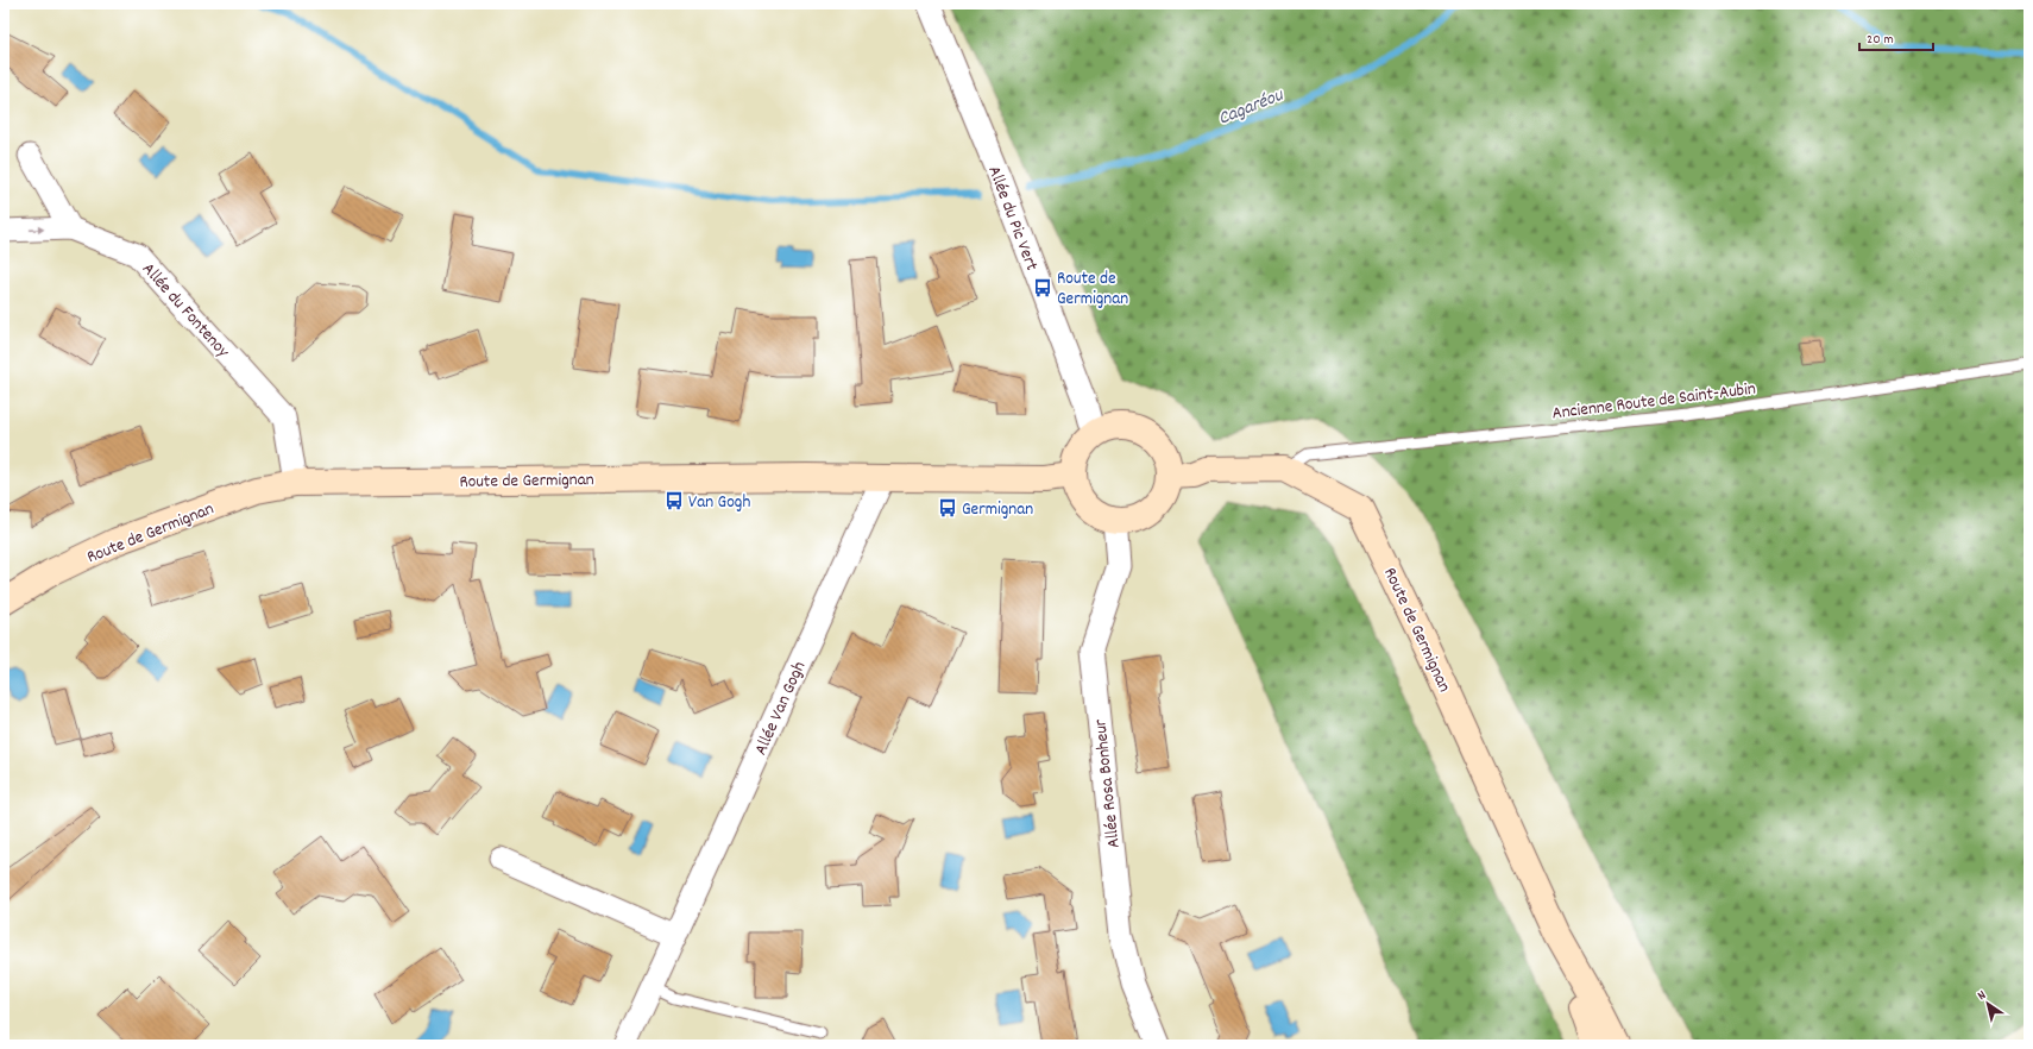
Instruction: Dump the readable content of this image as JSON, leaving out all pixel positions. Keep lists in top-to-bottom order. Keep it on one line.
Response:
{"streets":{"street":["Allée du Pic Vert","Allée du Fontenoy","Route de Germignan","Allée Van Gogh","Allée Rosa Bonheur"],"lane":["Ancienne Route de Saint-Aubin"]},"crossings":[["Allée du Pic Vert","Route de Germignan"],["Allée du Pic Vert","Allée Rosa Bonheur"],["Allée du Fontenoy","Route de Germignan"],["Ancienne Route de Saint-Aubin","Route de Germignan"],["Route de Germignan","Allée Van Gogh"],["Route de Germignan","Allée Rosa Bonheur"]],"water":["Cagaréou"],"places":{"bus stop":["Route de Germignan","Van Gogh","Germignan"]},"scale_bar":"20 m","north":"top left"}
